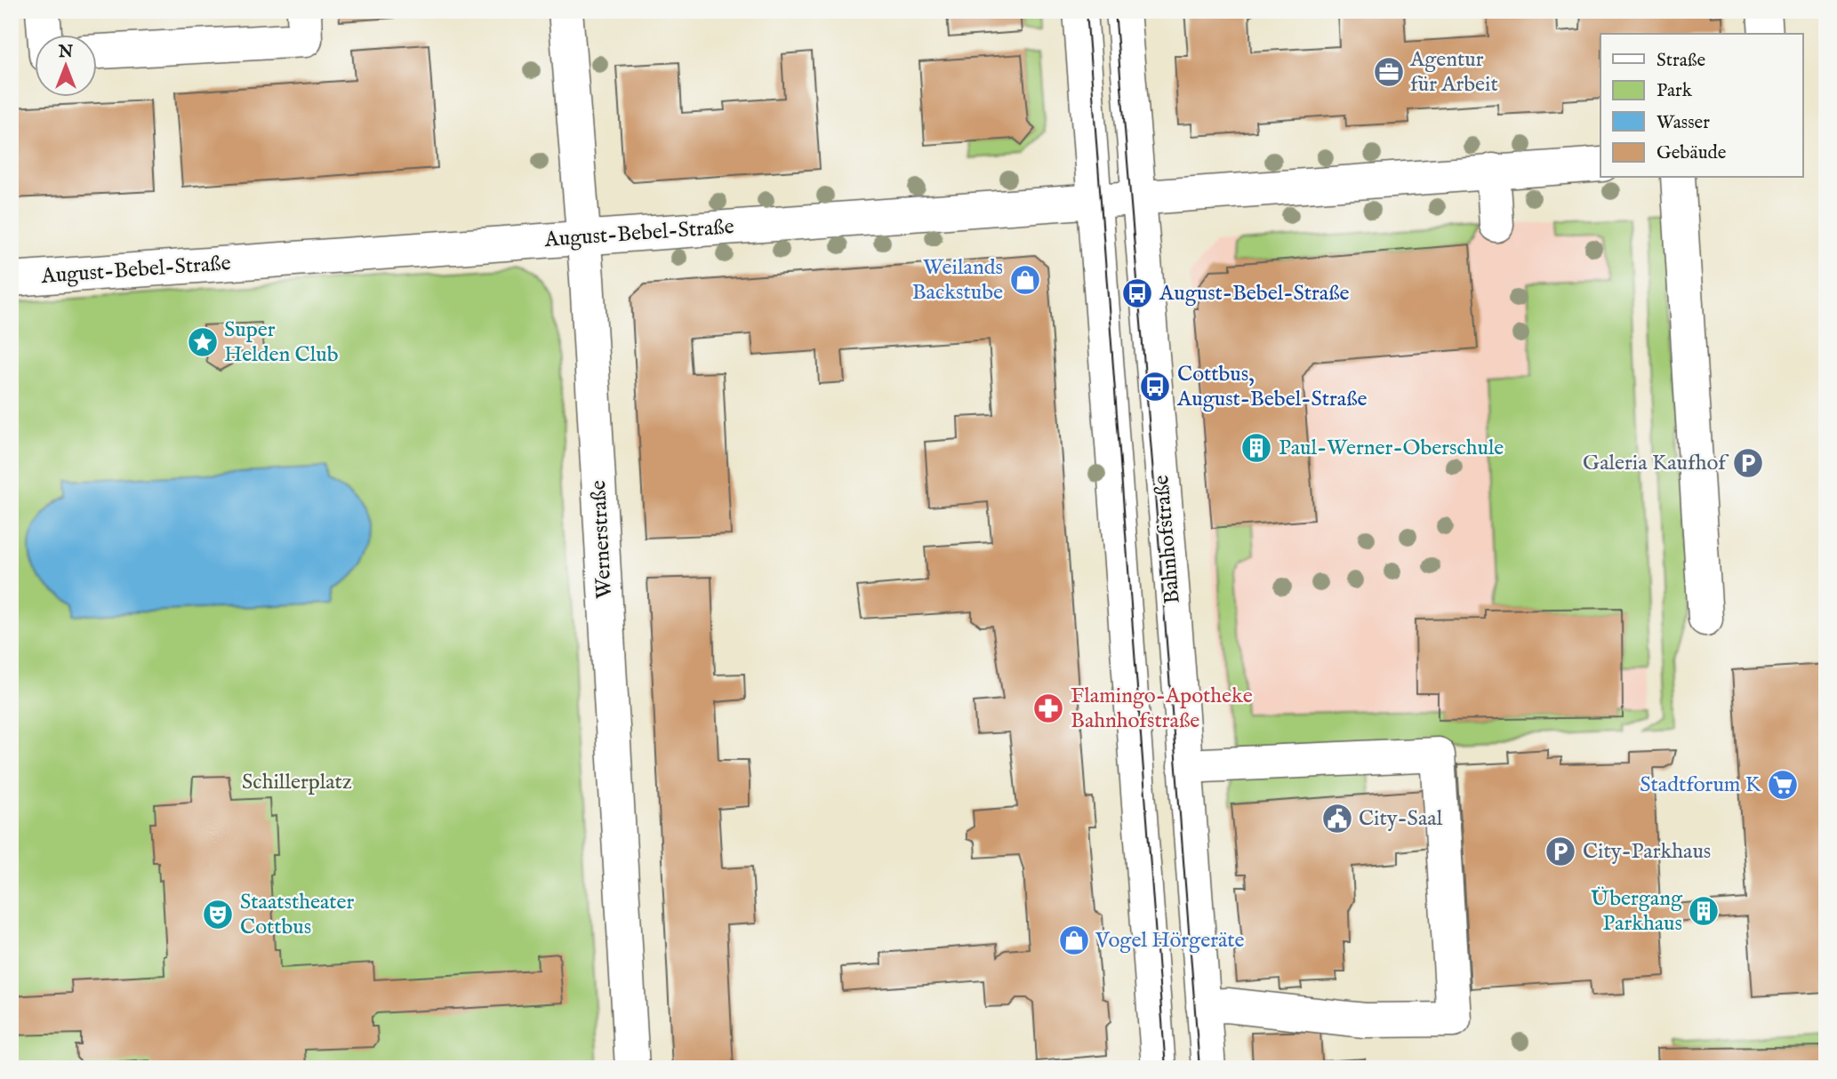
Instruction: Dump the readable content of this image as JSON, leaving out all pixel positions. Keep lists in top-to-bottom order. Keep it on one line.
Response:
{"streets":{"street":["August-Bebel-Straße","Wernerstraße","Bahnhofstraße"]},"crossings":[["August-Bebel-Straße","Wernerstraße"],["August-Bebel-Straße","Bahnhofstraße"]],"parks":["Schillerplatz"],"places":{"office":["Agentur für Arbeit"],"shop":["Weilands Backstube","Vogel Hörgeräte"],"bus stop":["August-Bebel-Straße","Cottbus, August-Bebel-Straße"],"place":["Super Helden Club"],"building":["Paul-Werner-Oberschule","Übergang Parkhaus"],"parking":["Galeria Kaufhof","City-Parkhaus"],"pharmacy":["Flamingo-Apotheke Bahnhofstraße"],"supermarket":["Stadtforum K"],"public building":["City-Saal"],"theatre":["Staatstheater Cottbus"]},"legend":["Straße","Park","Wasser","Gebäude"],"north":"top"}
